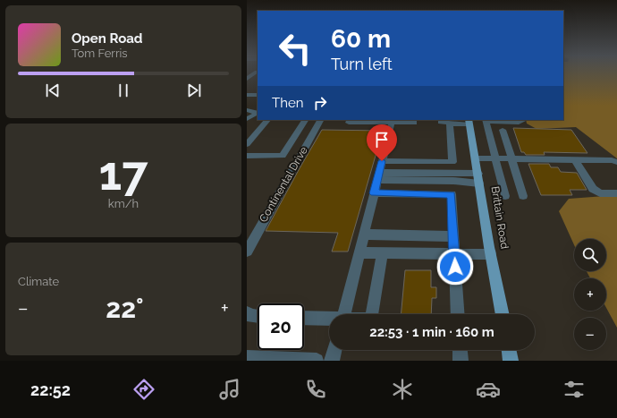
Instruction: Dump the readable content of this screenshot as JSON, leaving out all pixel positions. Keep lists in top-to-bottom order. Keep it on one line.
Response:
{"streets":{"main road":["Brittain Road"],"street":["Continental Drive"]},"page":{"turn":["60 m","Turn left"],"song":["Open Road","Tom Ferris"],"then":"Then","tile":[["17","km/h"],"Climate"],"map_buttons":["+","−"],"heat":["−","22°","+"],"limit":"20","trip":"22:53 · 1 min · 160 m","tabs":"22:52"}}
